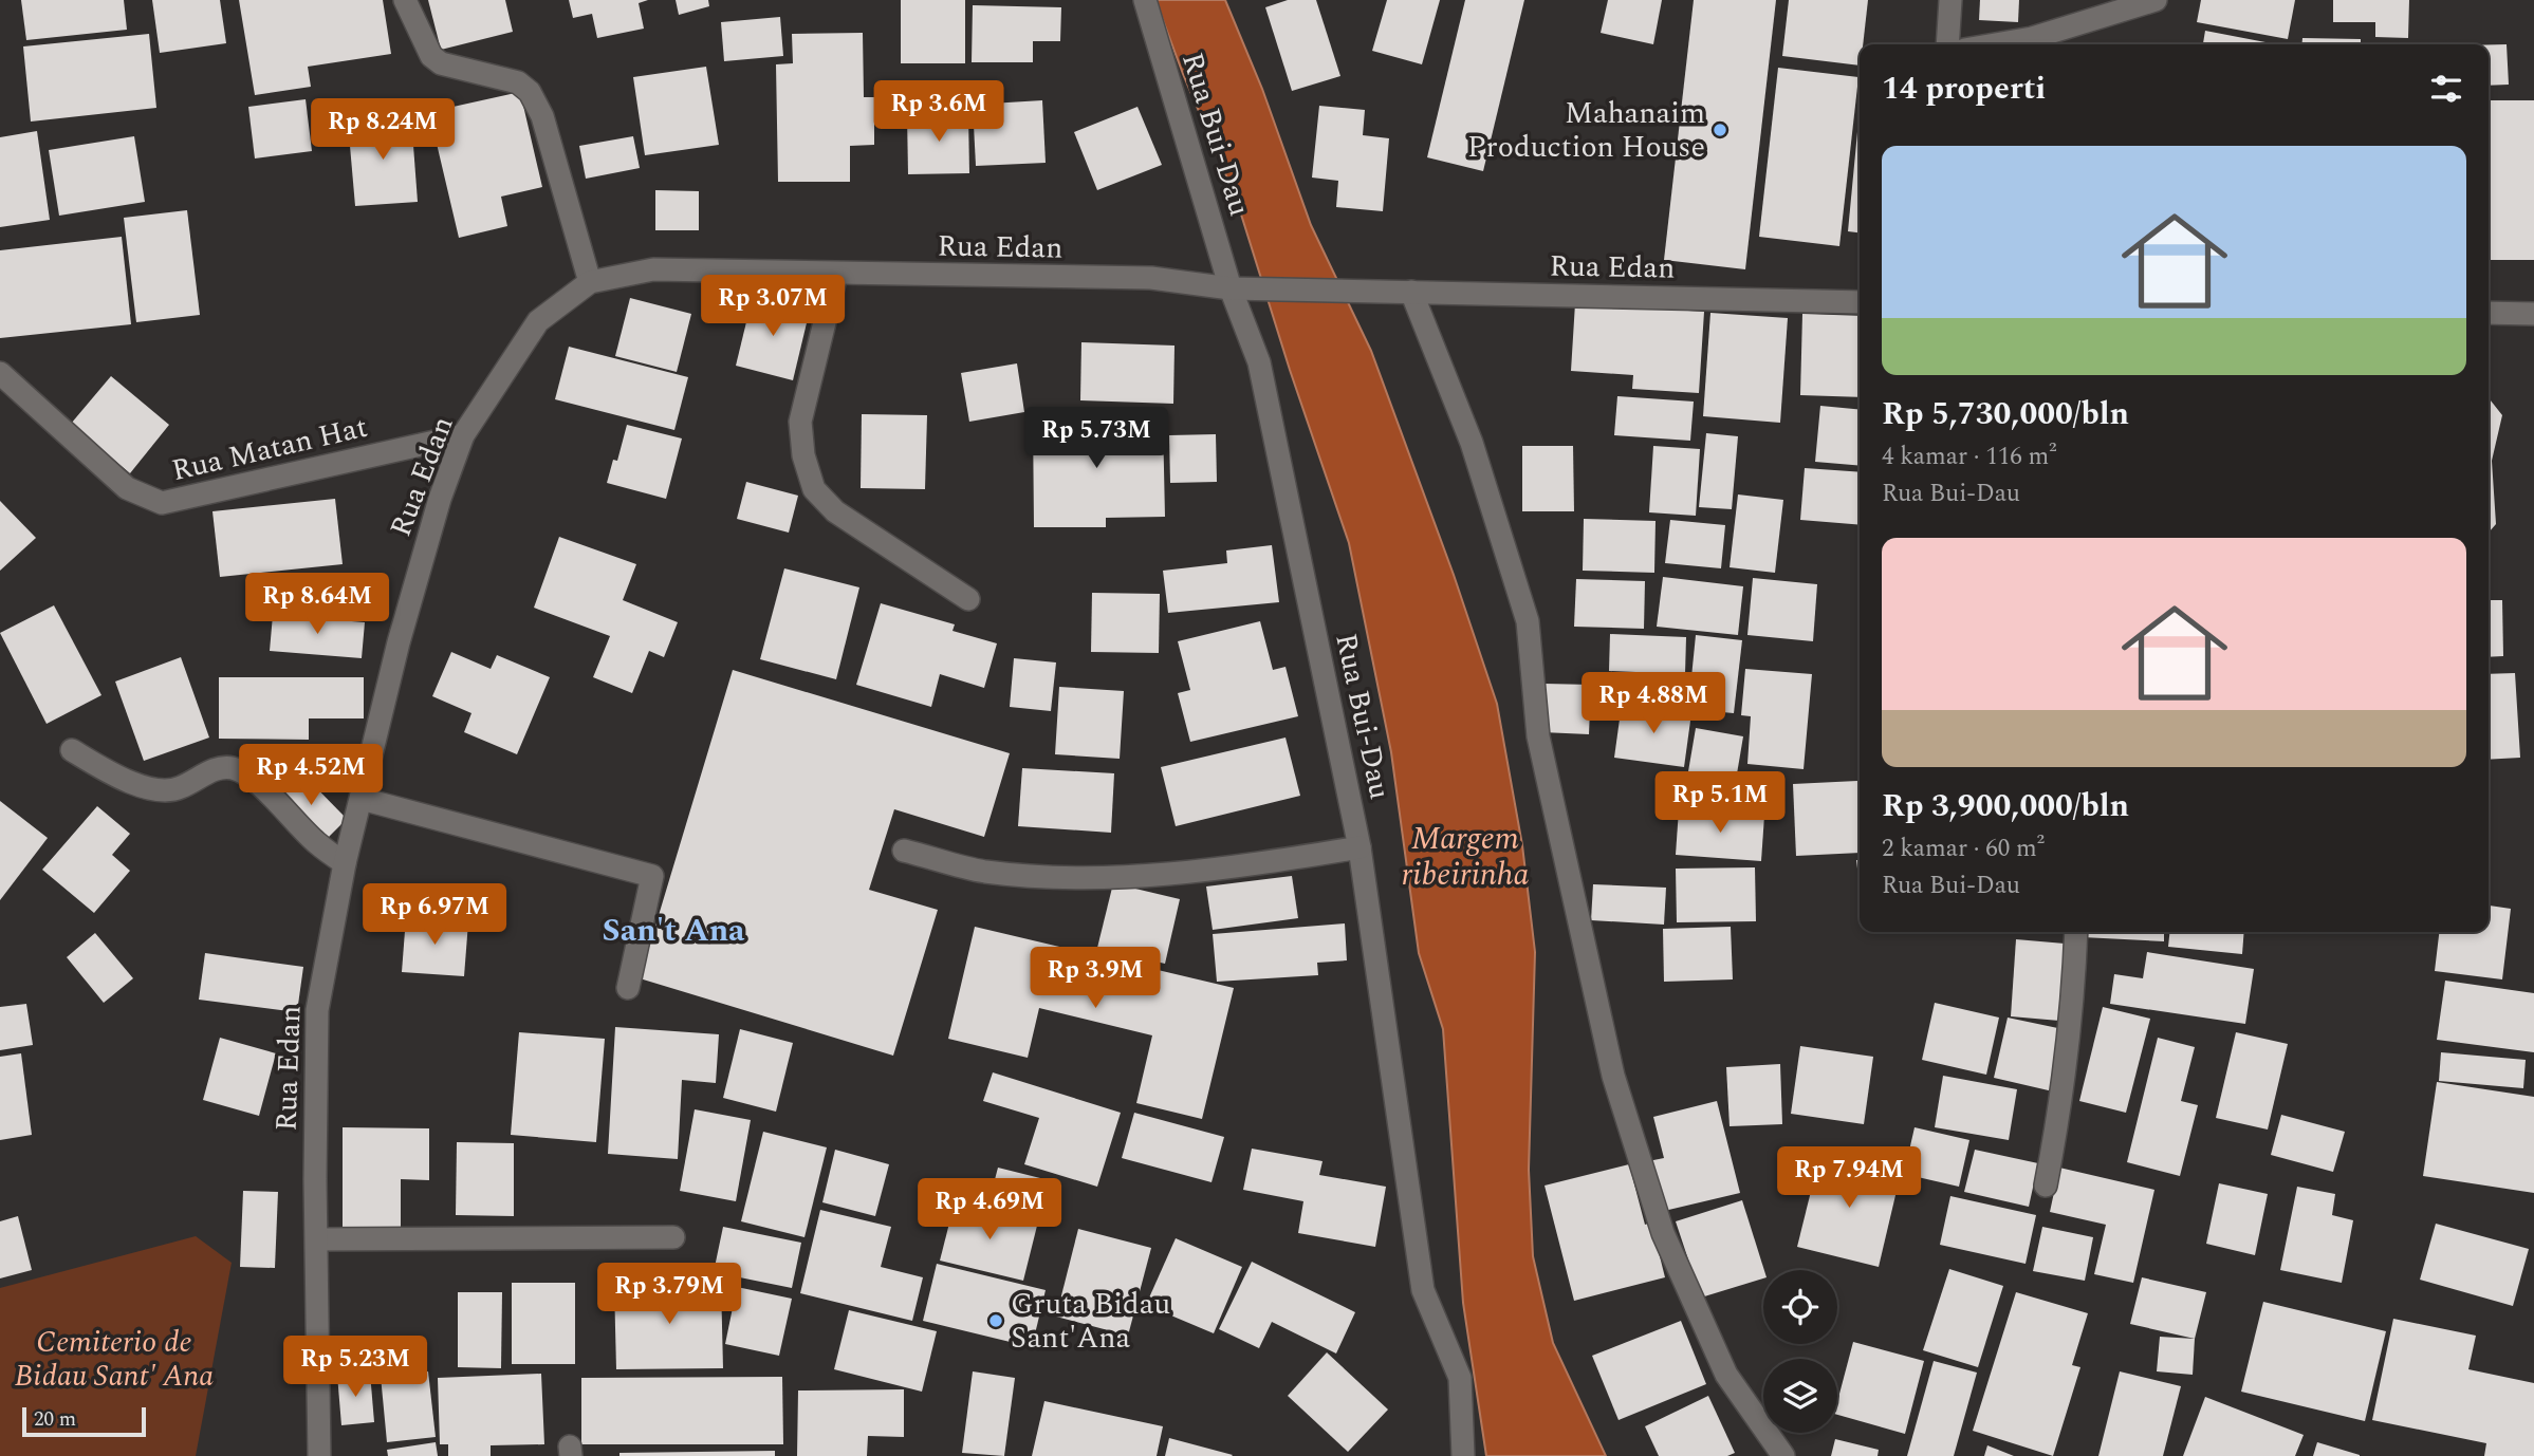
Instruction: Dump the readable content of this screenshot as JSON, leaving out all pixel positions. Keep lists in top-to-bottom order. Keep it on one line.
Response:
{"streets":{"street":["Rua Bui-Dau","Rua Edan","Rua Matan Hat"]},"crossings":[["Rua Bui-Dau","Rua Edan"],["Rua Edan","Rua Matan Hat"]],"districts":["San't Ana"],"water":["Margem ribeirinha"],"parks":["Cemiterio de Bidau Sant' Ana"],"places":["Mahanaim Production House","Gruta Bidau Sant'Ana"],"scale_bar":"20 m","page":{"heading":"14 properti","price":["Rp 3.6M","Rp 8.24M","Rp 3.07M","Rp 5.73M","Rp 8.64M","Rp 4.88M","Rp 4.52M","Rp 5.1M","Rp 6.97M","Rp 3.9M","Rp 7.94M","Rp 4.69M","Rp 3.79M","Rp 5.23M"],"list":[{"name":"Rp 5,730,000/bln","note":"4 kamar · 116 m² · Rua Bui-Dau"},{"name":"Rp 3,900,000/bln","note":"2 kamar · 60 m² · Rua Bui-Dau"}],"scale":"20 m"}}
